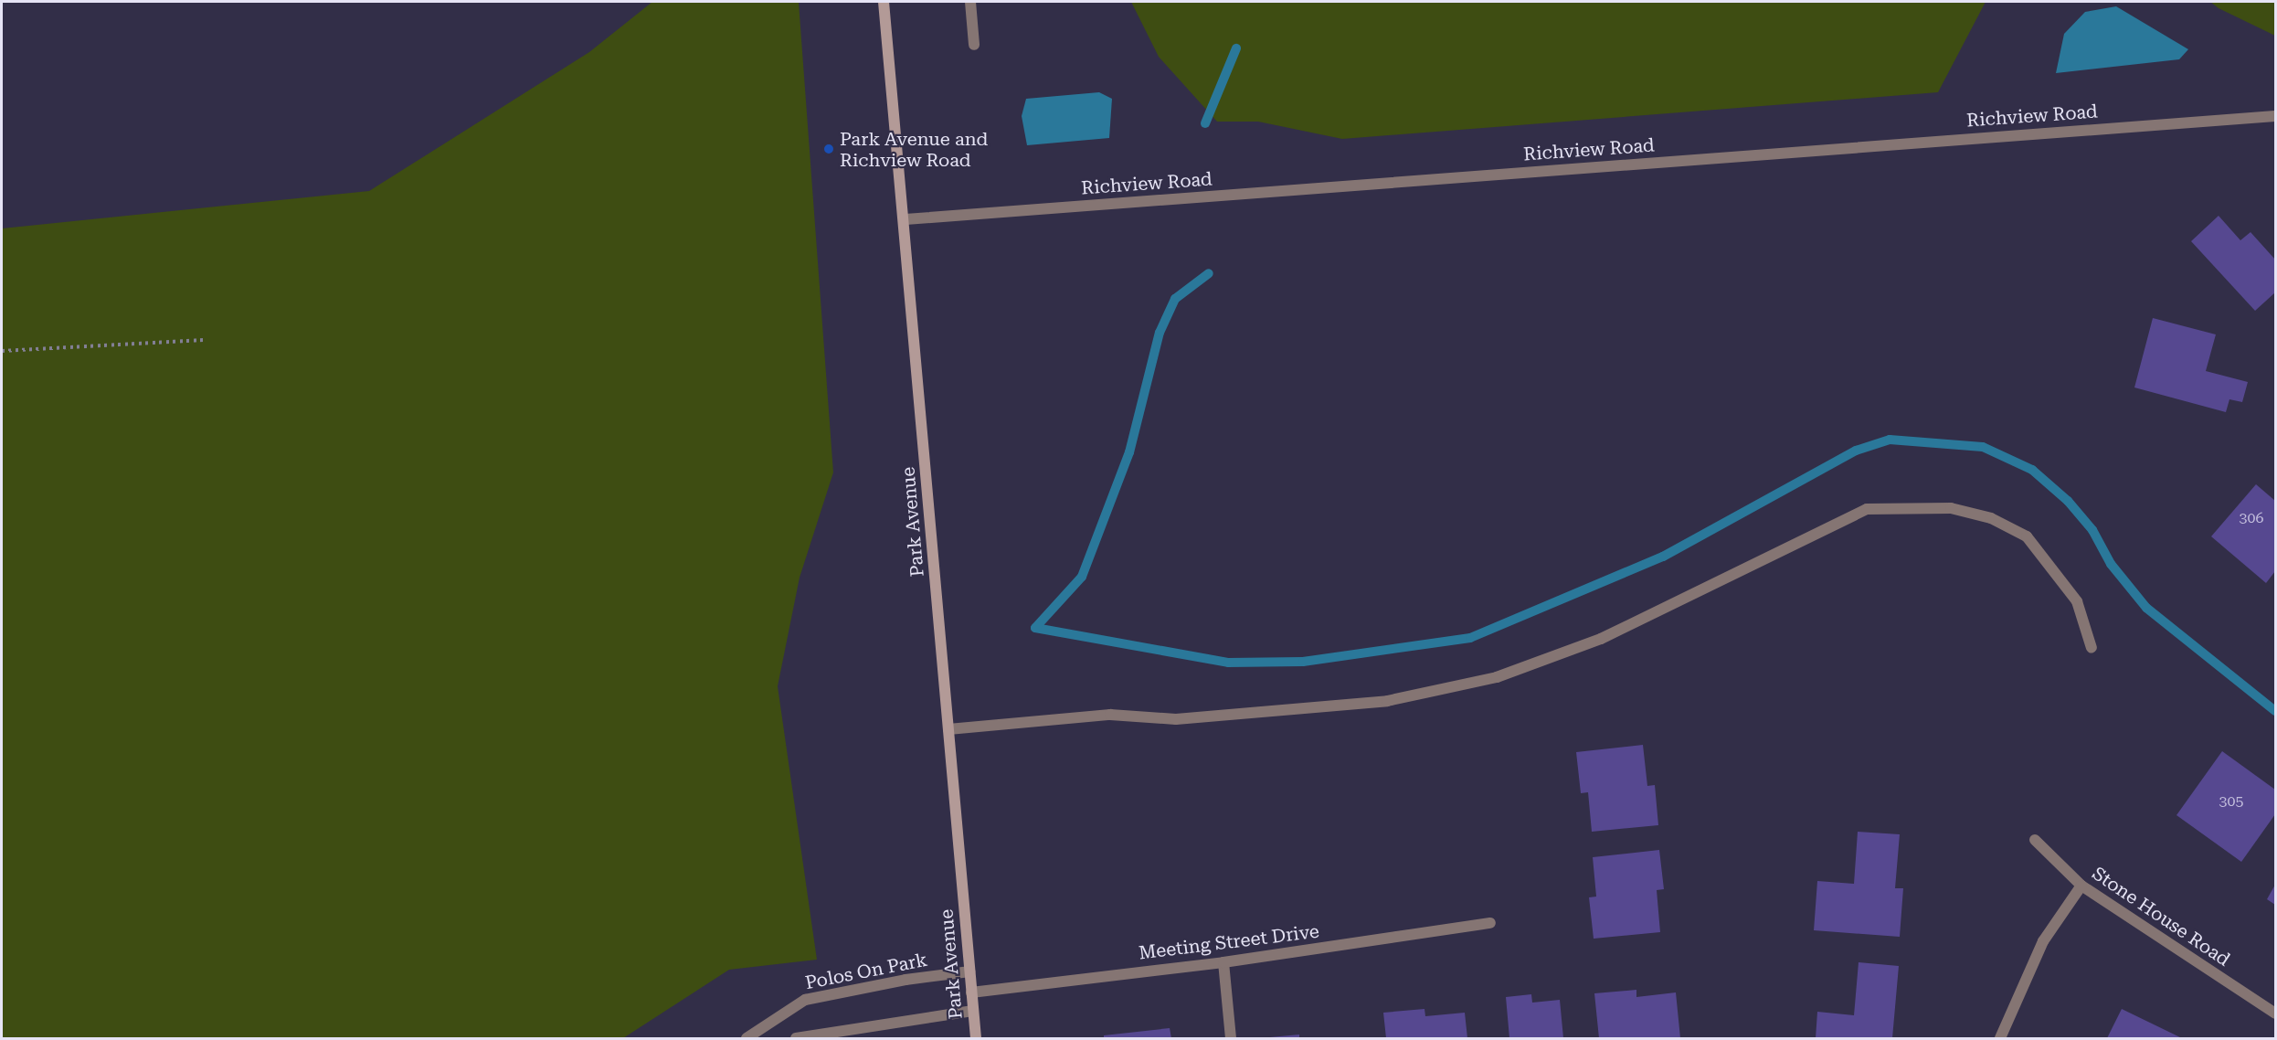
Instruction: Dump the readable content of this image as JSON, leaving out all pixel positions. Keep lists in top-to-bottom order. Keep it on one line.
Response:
{"streets":{"main road":["Park Avenue"],"street":["Richview Road","Stone House Road","Meeting Street Drive","Polos On Park"]},"crossings":[["Richview Road","Park Avenue"],["Park Avenue","Meeting Street Drive"],["Park Avenue","Polos On Park"]],"places":["Park Avenue and Richview Road"],"house_numbers":["306","305"]}
